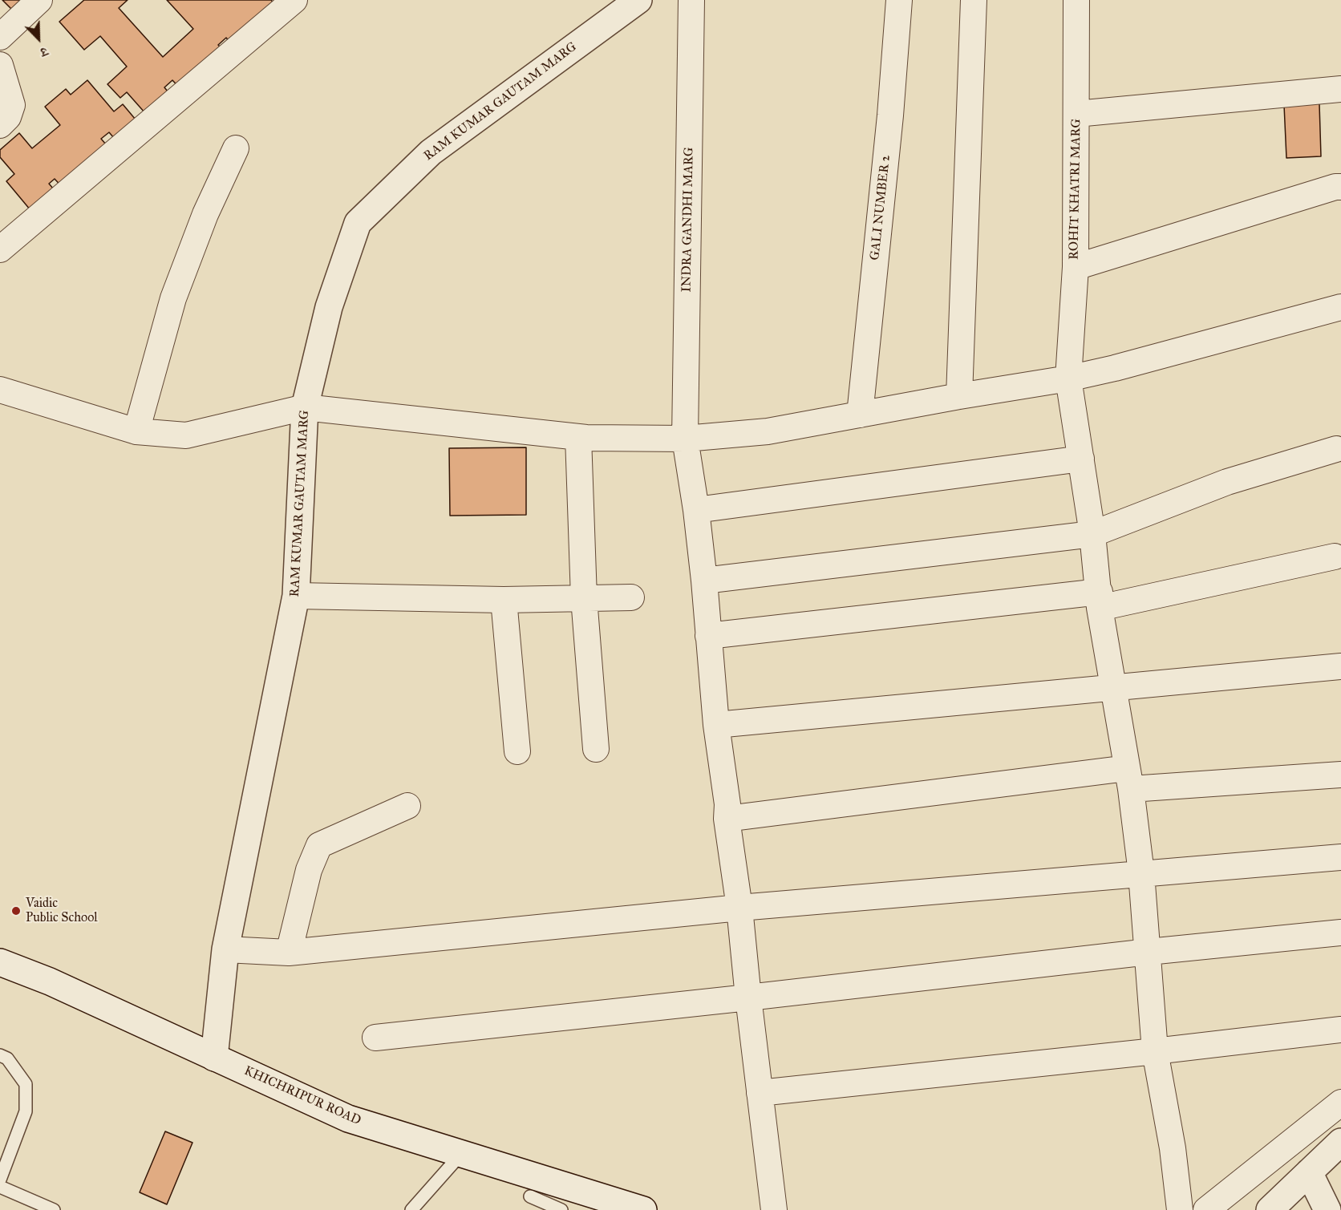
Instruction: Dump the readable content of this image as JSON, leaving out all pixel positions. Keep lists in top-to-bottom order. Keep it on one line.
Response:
{"streets":{"street":["RAM KUMAR GAUTAM MARG","ROHIT KHATRI MARG","GALI NUMBER 2","INDRA GANDHI MARG","KHICHRIPUR ROAD"]},"crossings":[["RAM KUMAR GAUTAM MARG","KHICHRIPUR ROAD"]],"places":["Vaidic Public School"],"north":"bottom right"}
